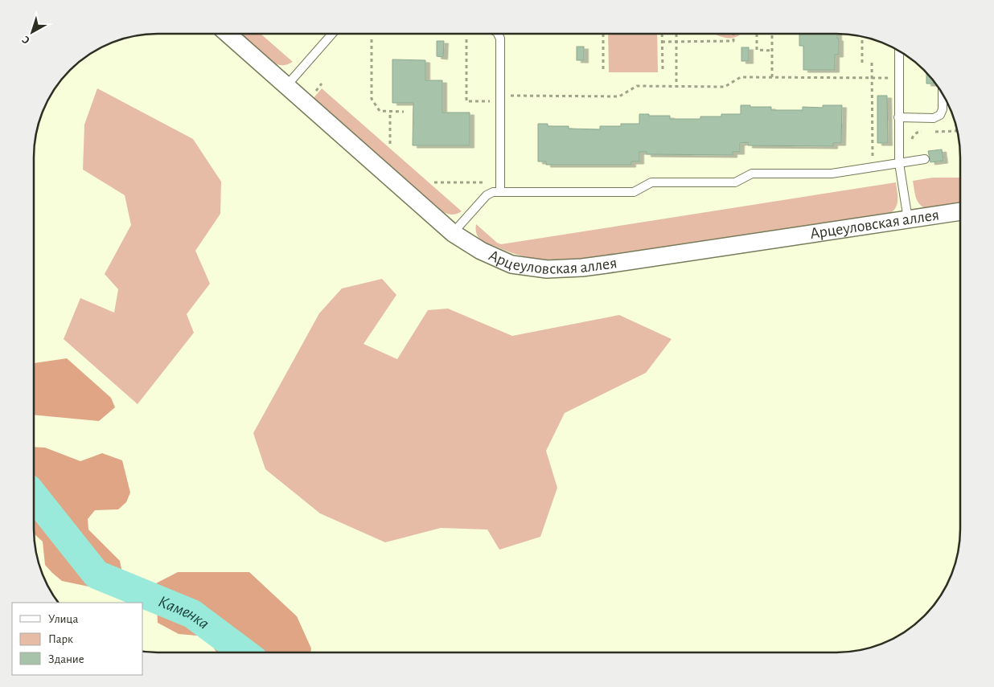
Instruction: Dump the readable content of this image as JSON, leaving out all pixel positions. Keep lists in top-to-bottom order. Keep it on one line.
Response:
{"streets":{"street":["Арцеуловская аллея"]},"water":["Каменка"],"legend":["Улица","Парк","Здание"],"north":"bottom left"}
